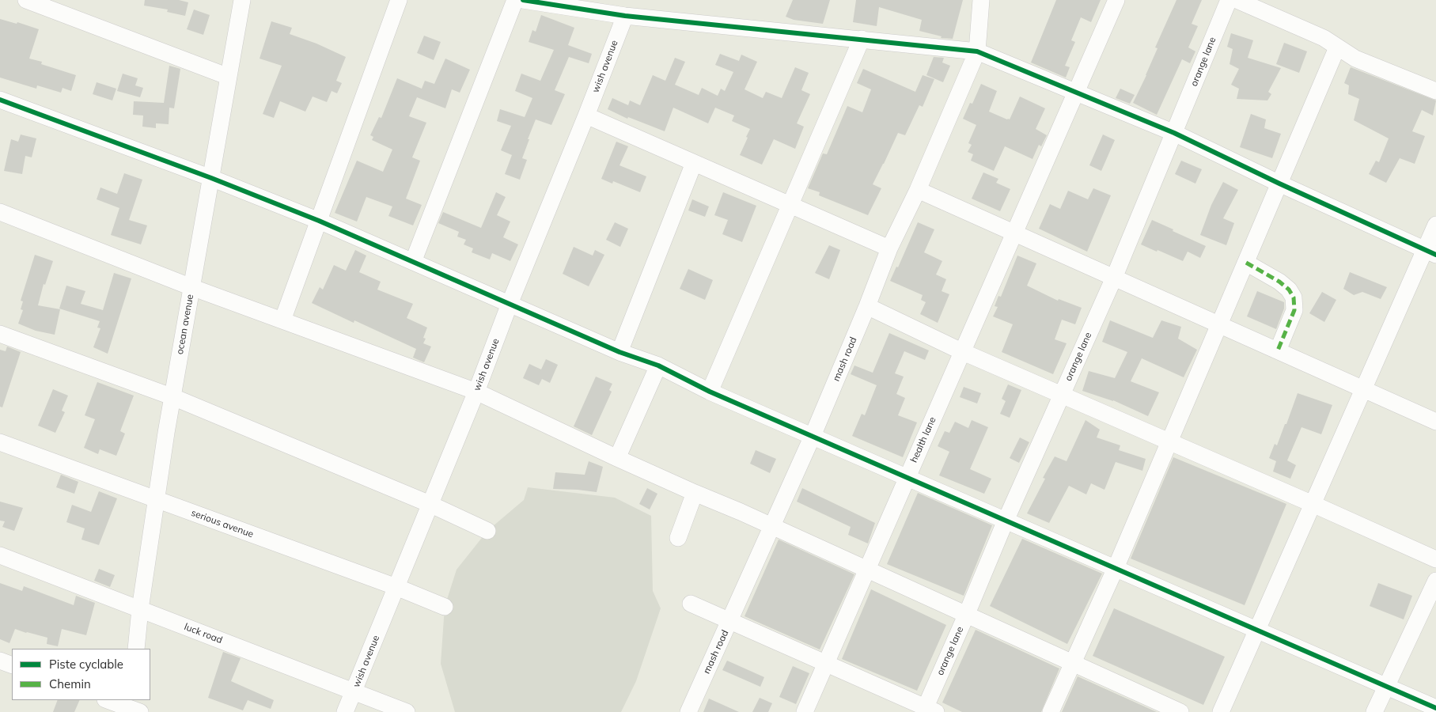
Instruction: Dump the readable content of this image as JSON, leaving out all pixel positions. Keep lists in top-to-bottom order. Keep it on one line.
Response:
{"streets":{"street":["orange lane","wish avenue","ocean avenue","mash road","health lane","serious avenue","luck road"]},"crossings":[["wish avenue","serious avenue"],["wish avenue","luck road"],["ocean avenue","serious avenue"],["ocean avenue","luck road"]],"legend":["Piste cyclable","Chemin"]}
